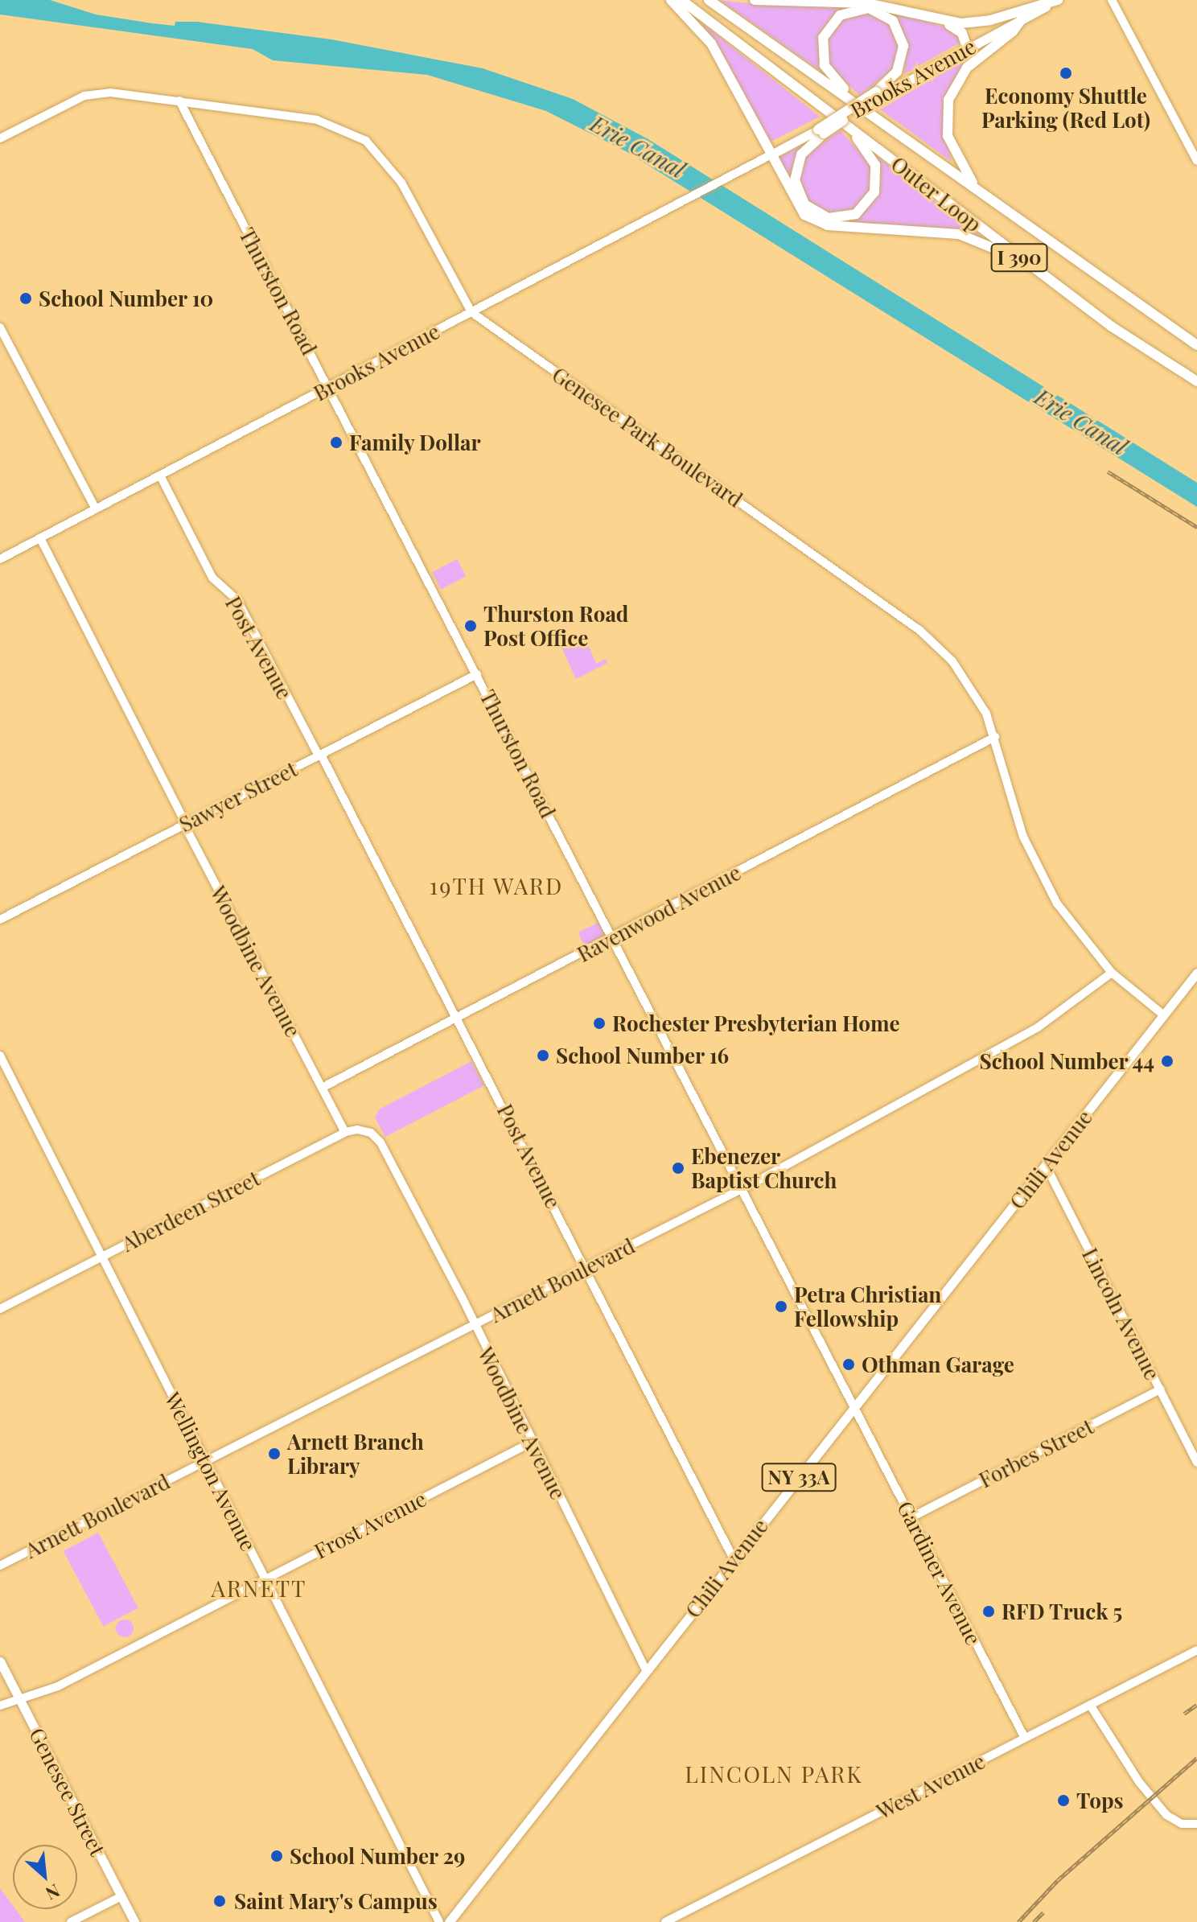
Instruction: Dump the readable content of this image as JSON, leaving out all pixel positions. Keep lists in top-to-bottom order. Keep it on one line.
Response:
{"streets":{"highway":["Outer Loop","I 390"],"main road":["Brooks Avenue","Chili Avenue","NY 33A","Genesee Street"],"street":["Thurston Road","Genesee Park Boulevard","Post Avenue","Sawyer Street","Ravenwood Avenue","Woodbine Avenue","Aberdeen Street","Arnett Boulevard","Lincoln Avenue","Forbes Street","Wellington Avenue","Frost Avenue","Gardiner Avenue","West Avenue"]},"crossings":[["Brooks Avenue","Thurston Road"],["Brooks Avenue","Genesee Park Boulevard"],["Brooks Avenue","Post Avenue"],["Brooks Avenue","Woodbine Avenue"],["Thurston Road","Genesee Park Boulevard"],["Thurston Road","Sawyer Street"],["Thurston Road","Ravenwood Avenue"],["Thurston Road","Chili Avenue"],["Thurston Road","Arnett Boulevard"],["Thurston Road","Gardiner Avenue"],["Genesee Park Boulevard","Ravenwood Avenue"],["Genesee Park Boulevard","Chili Avenue"],["Genesee Park Boulevard","Arnett Boulevard"],["Post Avenue","Sawyer Street"],["Post Avenue","Ravenwood Avenue"],["Post Avenue","Chili Avenue"],["Post Avenue","Arnett Boulevard"],["Sawyer Street","Woodbine Avenue"],["Ravenwood Avenue","Woodbine Avenue"],["Woodbine Avenue","Chili Avenue"],["Woodbine Avenue","Aberdeen Street"],["Woodbine Avenue","Arnett Boulevard"],["Woodbine Avenue","Frost Avenue"],["Chili Avenue","Lincoln Avenue"],["Chili Avenue","Gardiner Avenue"],["Aberdeen Street","Wellington Avenue"],["Arnett Boulevard","Wellington Avenue"],["Lincoln Avenue","Forbes Street"],["Forbes Street","Gardiner Avenue"],["Wellington Avenue","Frost Avenue"],["Frost Avenue","Genesee Street"],["Gardiner Avenue","West Avenue"]],"districts":["19TH WARD","ARNETT","LINCOLN PARK"],"water":["Erie Canal"],"places":["Economy Shuttle Parking (Red Lot)","School Number 10","Family Dollar","Thurston Road Post Office","Rochester Presbyterian Home","School Number 16","School Number 44","Ebenezer Baptist Church","Petra Christian Fellowship","Othman Garage","Arnett Branch Library","RFD Truck 5","Tops","School Number 29","Saint Mary's Campus"],"north":"bottom right"}
